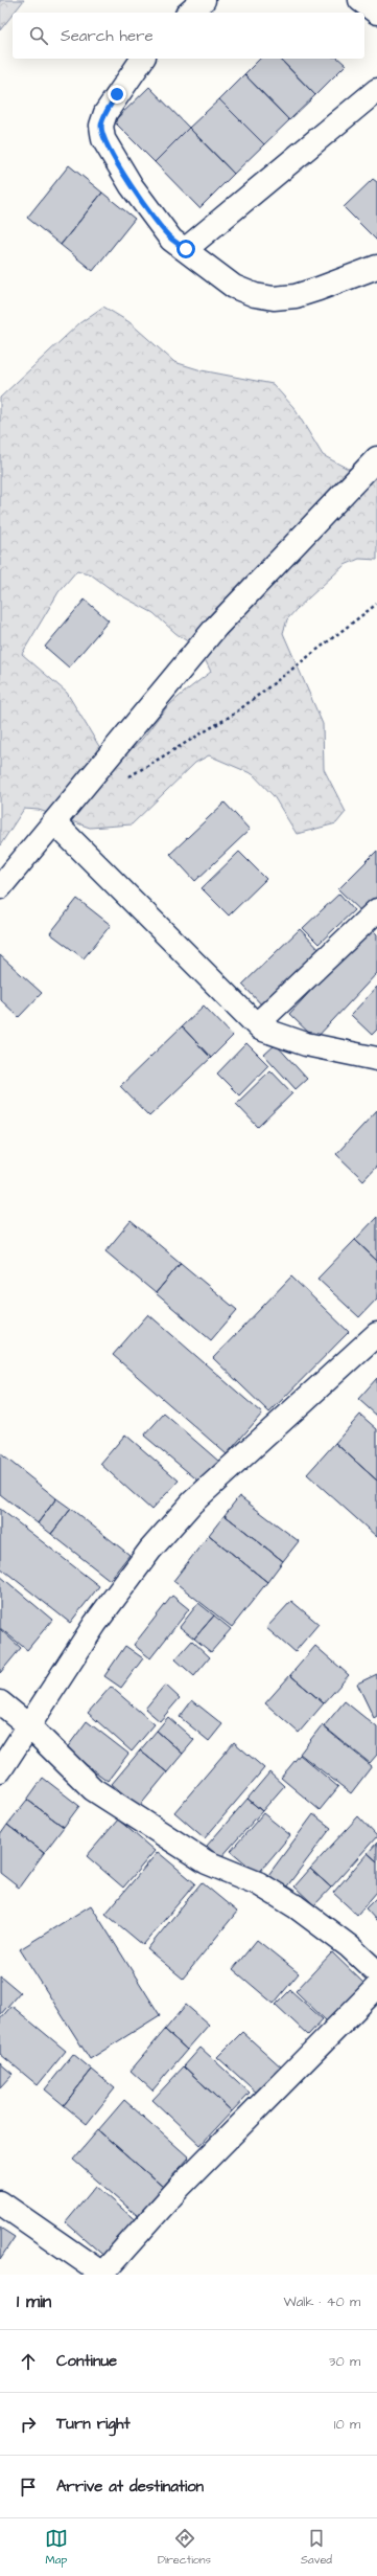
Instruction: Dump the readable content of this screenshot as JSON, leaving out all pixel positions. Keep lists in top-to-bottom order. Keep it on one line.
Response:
{"page":{"search":"Search here","heading":["1 min","Walk · 40 m"],"list":[["Continue","30 m"],["Turn right","10 m"],"Arrive at destination"],"nav":["Map","Directions","Saved"]}}
